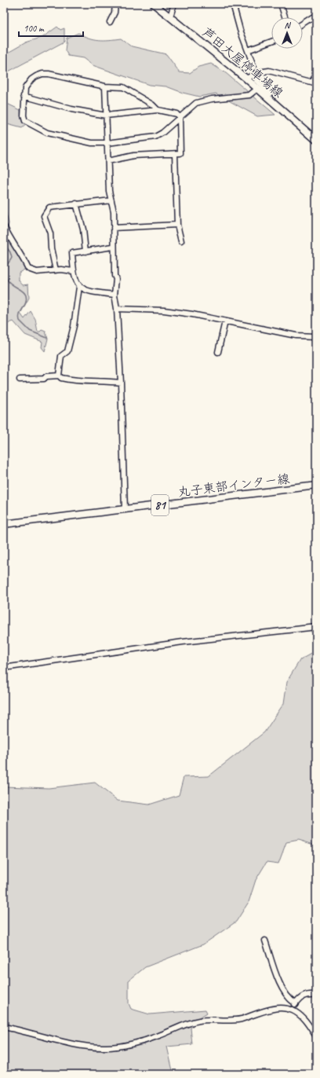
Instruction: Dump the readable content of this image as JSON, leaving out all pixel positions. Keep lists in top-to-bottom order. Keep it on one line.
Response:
{"streets":{"main road":["芦田大屋停車場線","丸子東部インター線","81"]},"scale_bar":"100 m","north":"top"}
